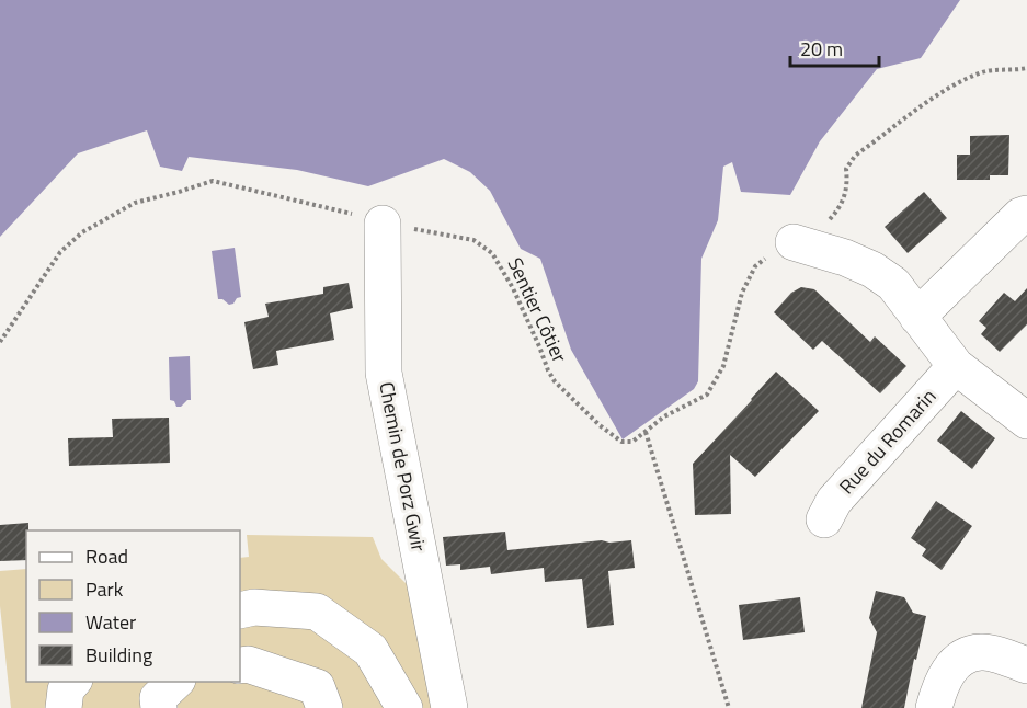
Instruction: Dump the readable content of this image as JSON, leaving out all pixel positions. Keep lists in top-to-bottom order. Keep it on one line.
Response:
{"streets":{"street":["Rue du Romarin","Chemin de Porz Gwir"],"path":["Sentier Côtier"]},"crossings":[["Sentier Côtier","Chemin de Porz Gwir"]],"legend":["Road","Park","Water","Building"],"scale_bar":"20 m"}
